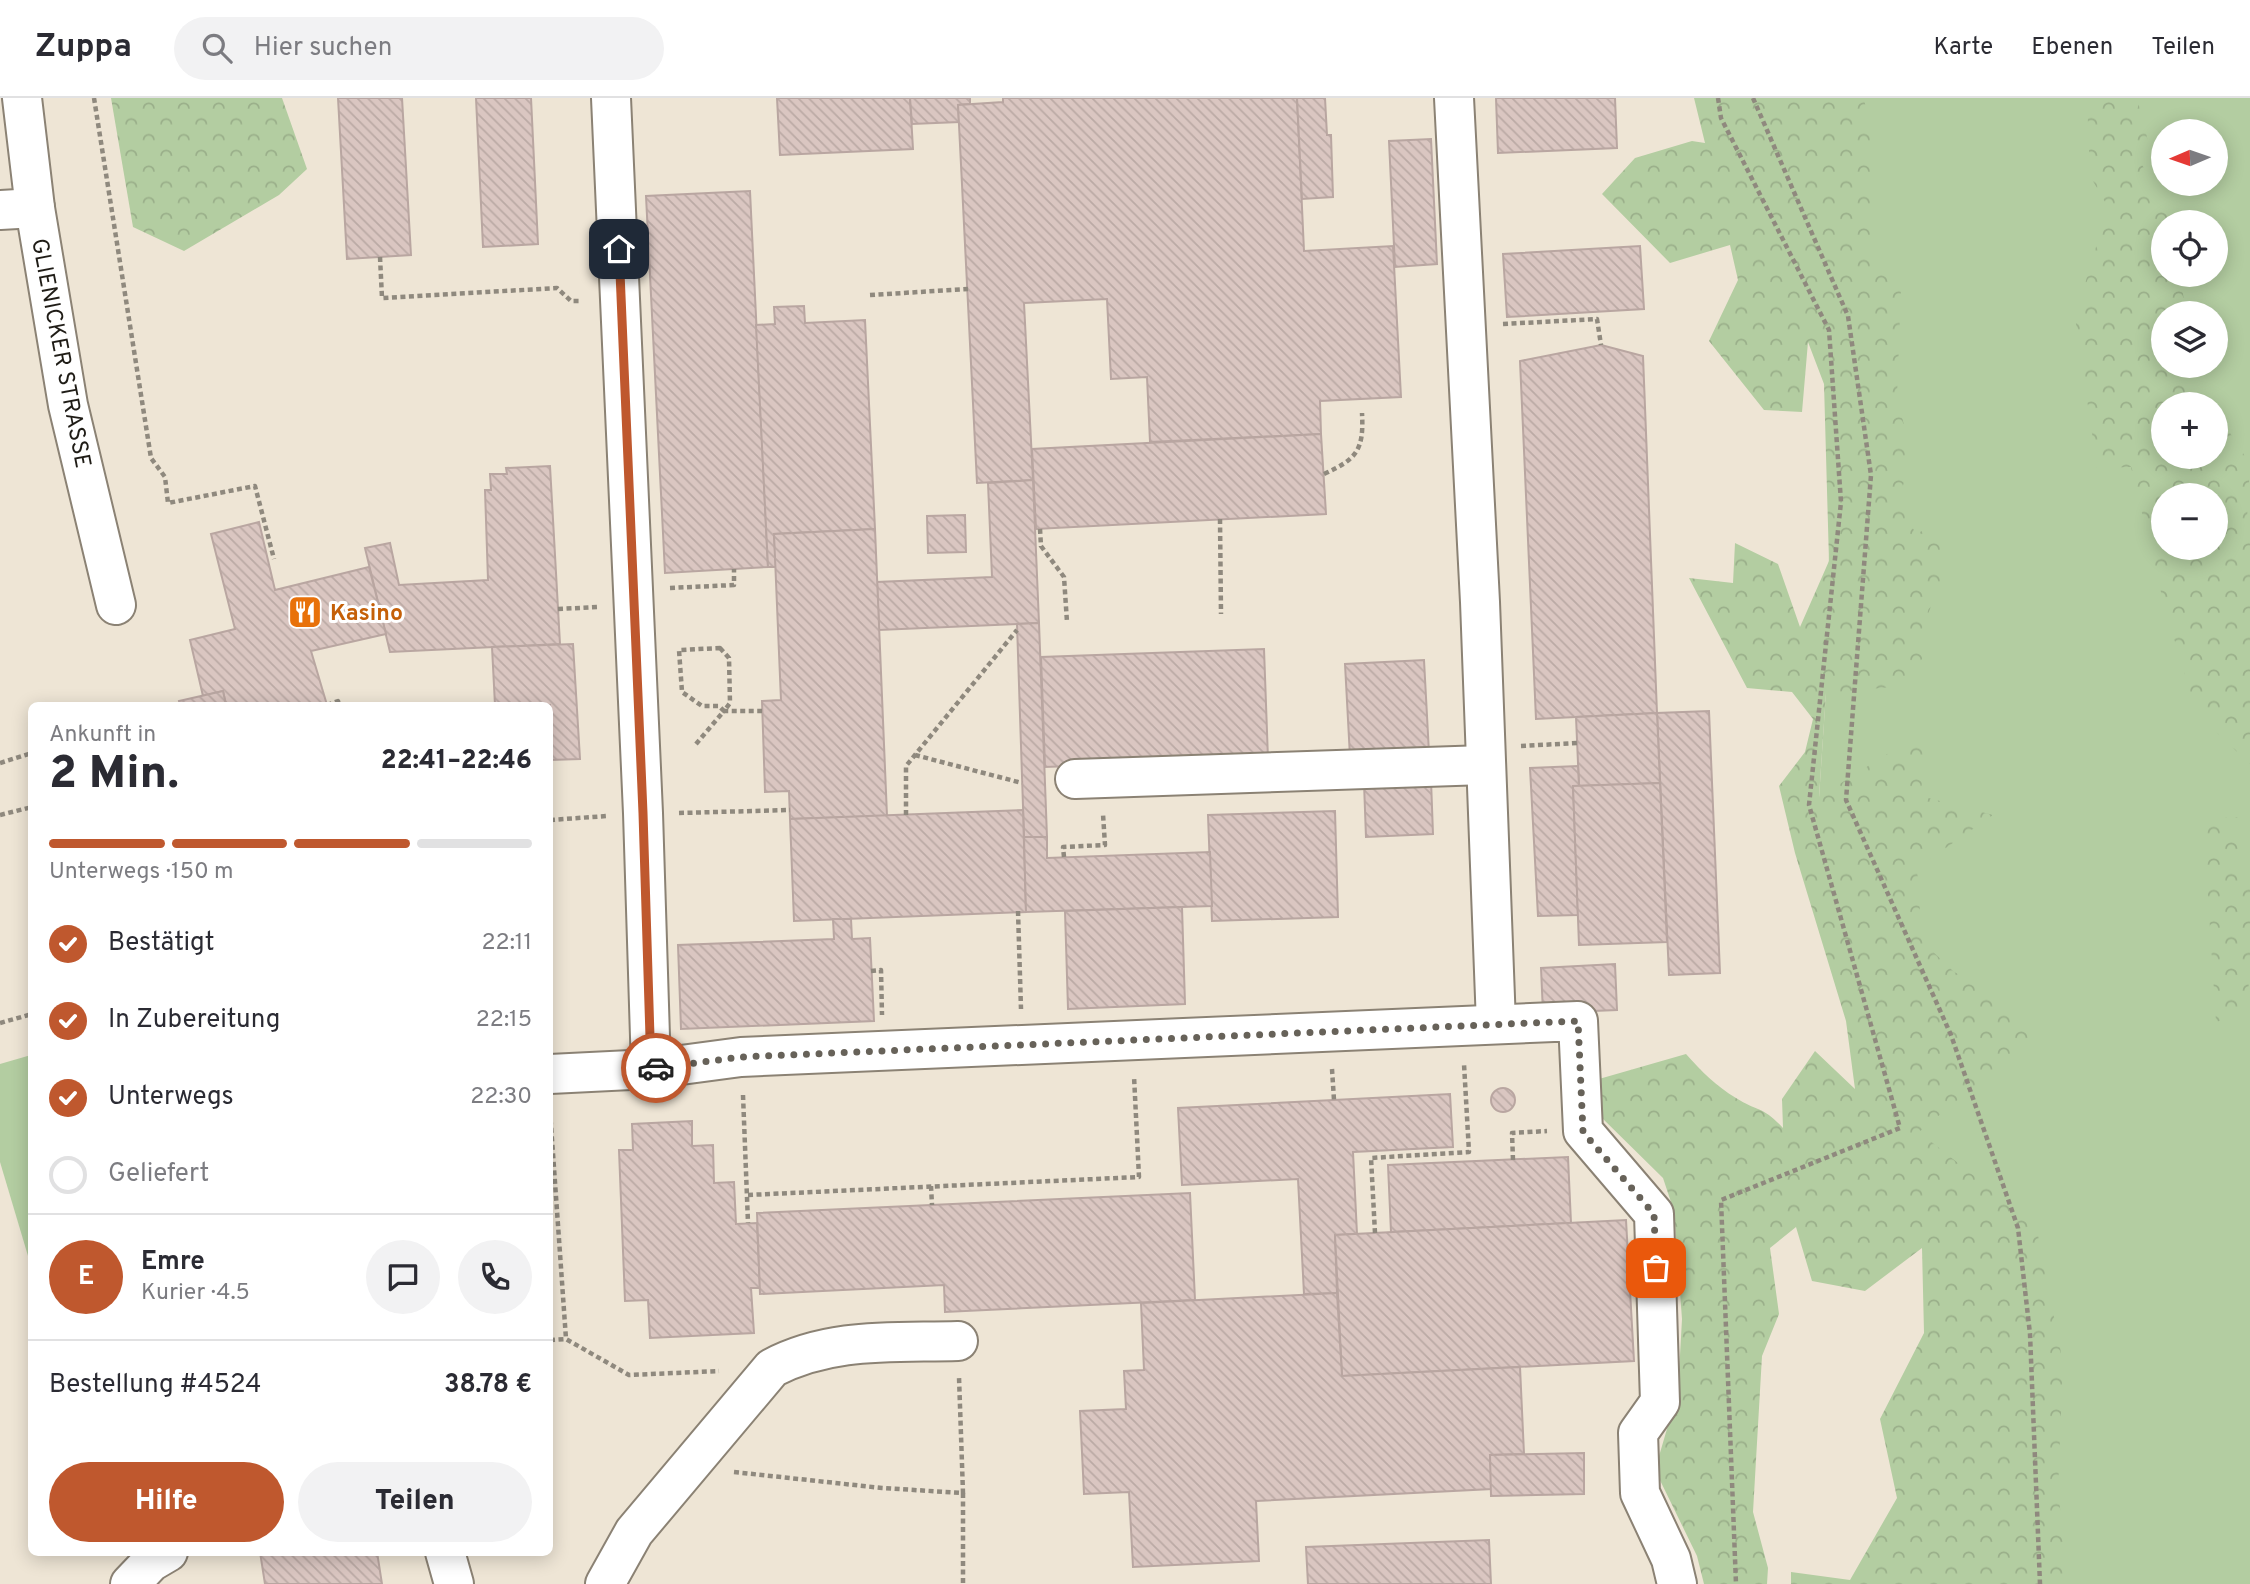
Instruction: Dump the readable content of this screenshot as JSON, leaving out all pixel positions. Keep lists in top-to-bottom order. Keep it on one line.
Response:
{"streets":{"street":["GLIENICKER STRASSE"]},"places":{"restaurant":["Kasino"]},"north":"left","page":{"header":"Zuppa","search":"Hier suchen","nav":["Karte","Ebenen","Teilen"],"map_buttons":["+","−"],"heading":["2 Min.","Ankunft in","22:41–22:46"],"panel":["Emre","Kurier · 4.5","Bestellung #4524","38.78 €"],"bar":"Unterwegs · 150 m","list":[["Bestätigt","22:11"],["In Zubereitung","22:15"],["Unterwegs","22:30"],"Geliefert"],"round":"E","buttons":["Hilfe","Teilen"]}}
